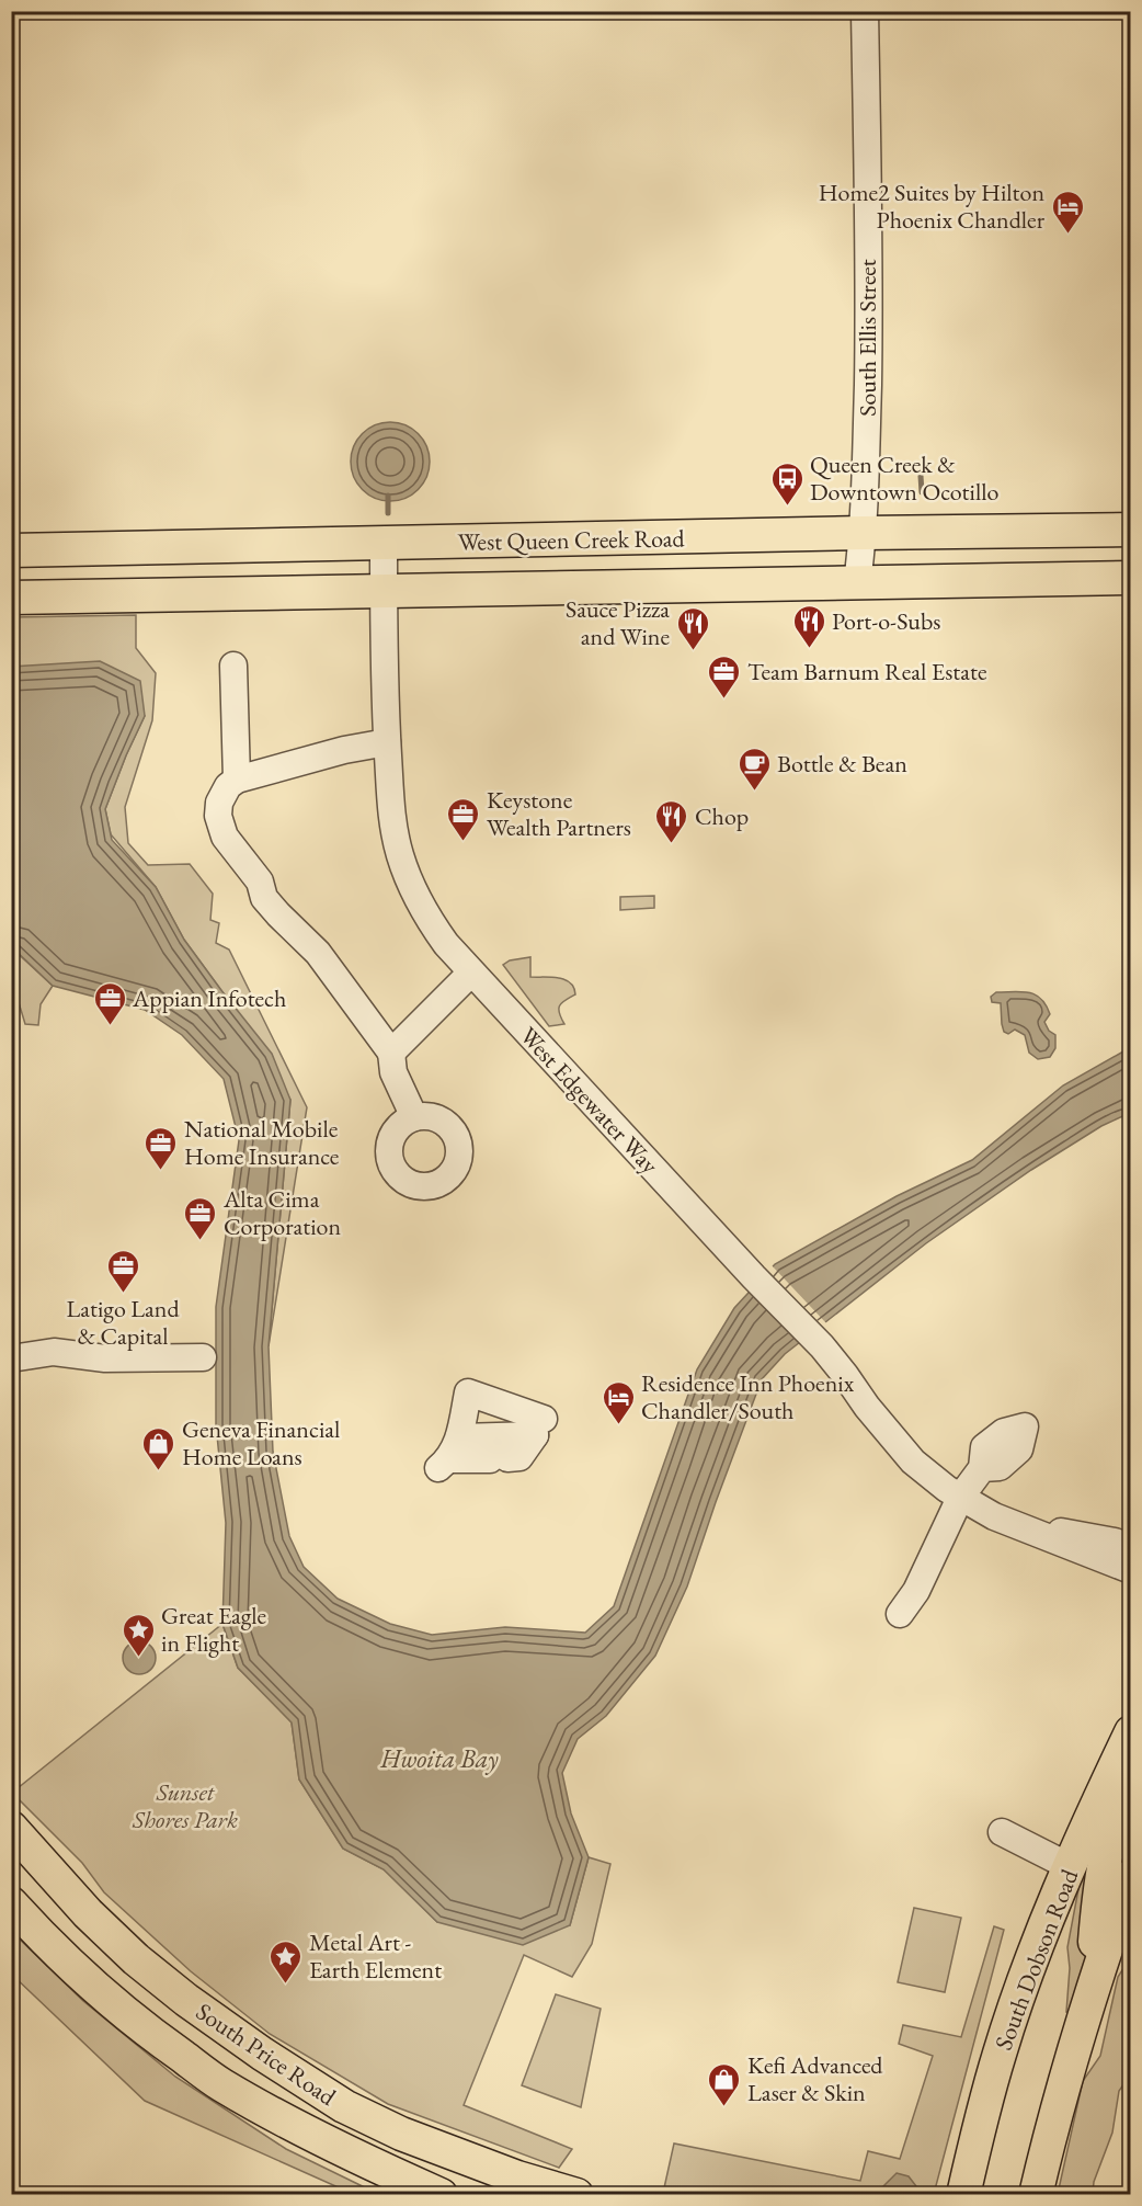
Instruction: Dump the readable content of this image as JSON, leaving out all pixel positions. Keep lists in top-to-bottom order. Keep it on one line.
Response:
{"streets":{"main road":["West Queen Creek Road","South Dobson Road","South Price Road"],"street":["South Ellis Street","West Edgewater Way"]},"crossings":[["South Ellis Street","West Queen Creek Road"],["West Queen Creek Road","West Edgewater Way"]],"water":["Hwoita Bay"],"parks":["Sunset Shores Park"],"places":{"hotel":["Home2 Suites by Hilton Phoenix Chandler","Residence Inn Phoenix Chandler/South"],"bus stop":["Queen Creek & Downtown Ocotillo"],"restaurant":["Port-o-Subs","Sauce Pizza and Wine","Chop"],"office":["Team Barnum Real Estate","Keystone Wealth Partners","Appian Infotech","National Mobile Home Insurance","Alta Cima Corporation","Latigo Land & Capital"],"cafe":["Bottle & Bean"],"shop":["Geneva Financial Home Loans","Kefi Advanced Laser & Skin"],"place":["Great Eagle in Flight","Metal Art - Earth Element"]}}
